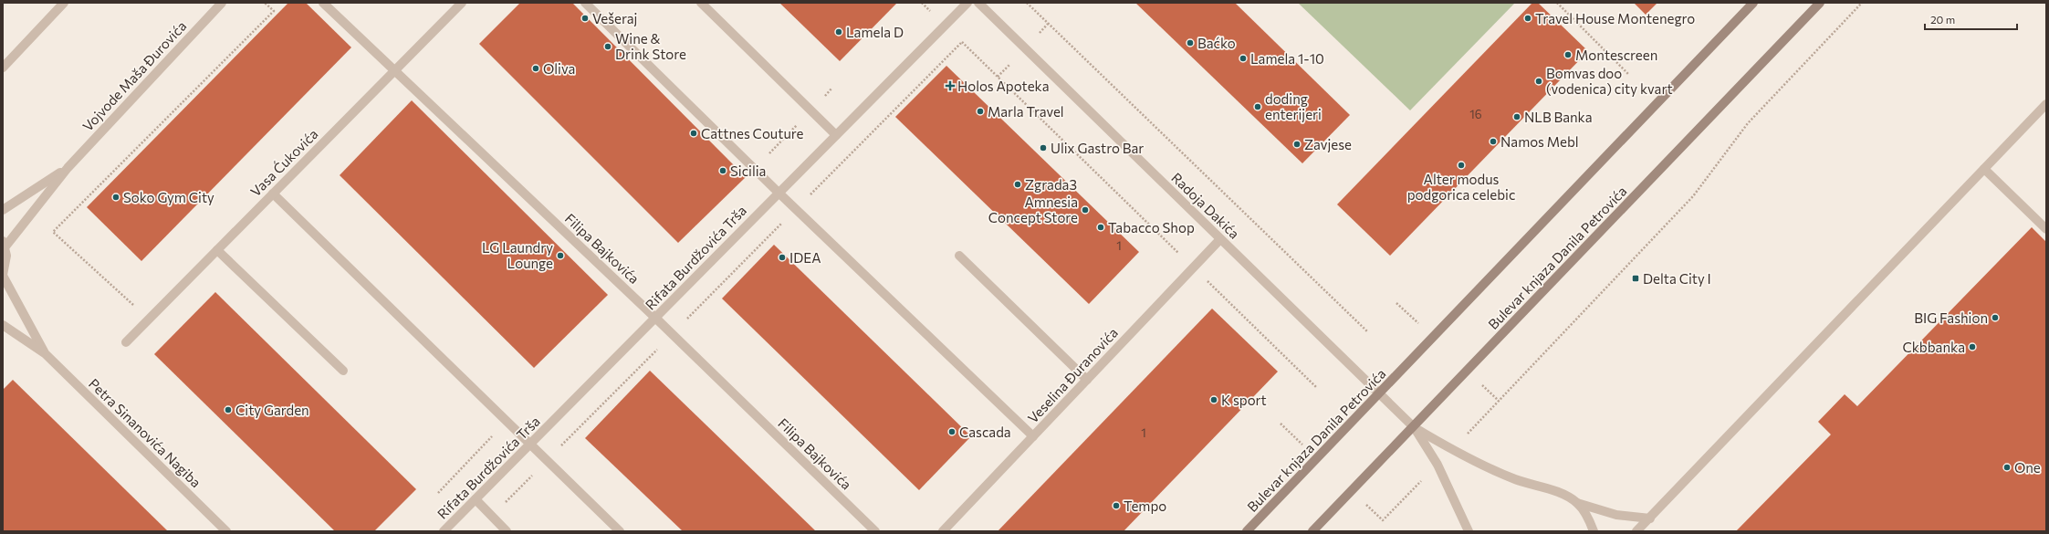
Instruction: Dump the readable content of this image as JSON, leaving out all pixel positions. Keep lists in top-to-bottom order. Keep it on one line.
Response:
{"streets":{"main road":["Bulevar knjaza Danila Petrovića"],"street":["Vojvode Maša Đurovića","Vasa Ćukovića","Radoja Dakića","Filipa Bajkovića","Rifata Burdžovića Trša","Veselina Đuranovića","Petra Sinanovića Nagiba"]},"crossings":[["Vasa Ćukovića","Filipa Bajkovića"],["Radoja Dakića","Bulevar knjaza Danila Petrovića"],["Radoja Dakića","Veselina Đuranovića"],["Filipa Bajkovića","Rifata Burdžovića Trša"]],"places":{"other":["Vešeraj","Travel House Montenegro","Lamela D","Baćko","Wine & Drink Store","Montescreen","Lamela 1-10","Oliva","Bomvas doo (vodenica) city kvart","doding enterijeri","Marla Travel","NLB Banka","Cattnes Couture","Namos Mebl","Zavjese","Ulix Gastro Bar","Alter modus podgorica celebic","Sicilia","Zgrada3","Soko Gym City","Amnesia Concept Store","Tabacco Shop","LG Laundry Lounge","IDEA","BIG Fashion","Ckbbanka","K sport","City Garden","Cascada","One","Tempo"],"health":["Holos Apoteka"],"transit":["Delta City I"]},"house_numbers":["16","1","1"],"scale_bar":"20 m"}
